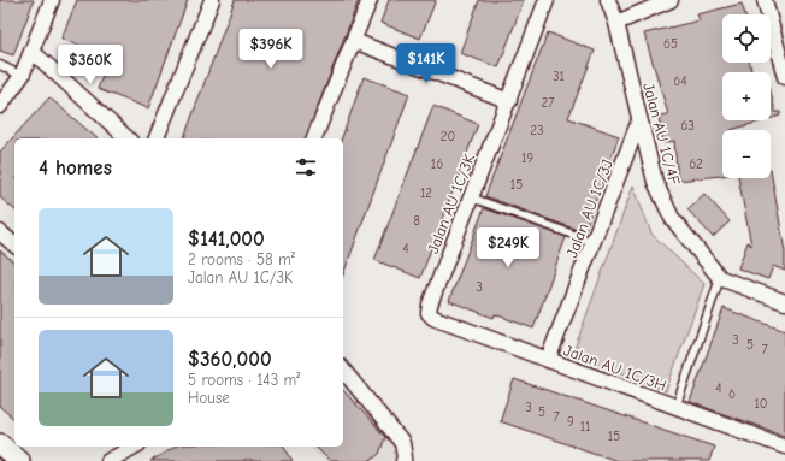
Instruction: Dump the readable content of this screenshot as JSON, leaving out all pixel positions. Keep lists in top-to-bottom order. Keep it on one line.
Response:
{"streets":{"street":["Jalan AU 1C/4F","Jalan AU 1C/3K","Jalan AU 1C/3J","Jalan AU 1C/3H"]},"crossings":[["Jalan AU 1C/4F","Jalan AU 1C/3J"],["Jalan AU 1C/3K","Jalan AU 1C/3H"],["Jalan AU 1C/3J","Jalan AU 1C/3H"]],"house_numbers":["65","31","64","27","63","23","20","19","16","62","15","12","8","4","3","3","5","7","4","6","10","3","5","7","9","11","15"],"page":{"map_buttons":["+","−"],"price":["$396K","$141K","$360K","$249K"],"heading":"4 homes","list":[{"name":"$141,000","note":"2 rooms · 58 m² · Jalan AU 1C/3K"},{"name":"$360,000","note":"5 rooms · 143 m² · House"}]}}
